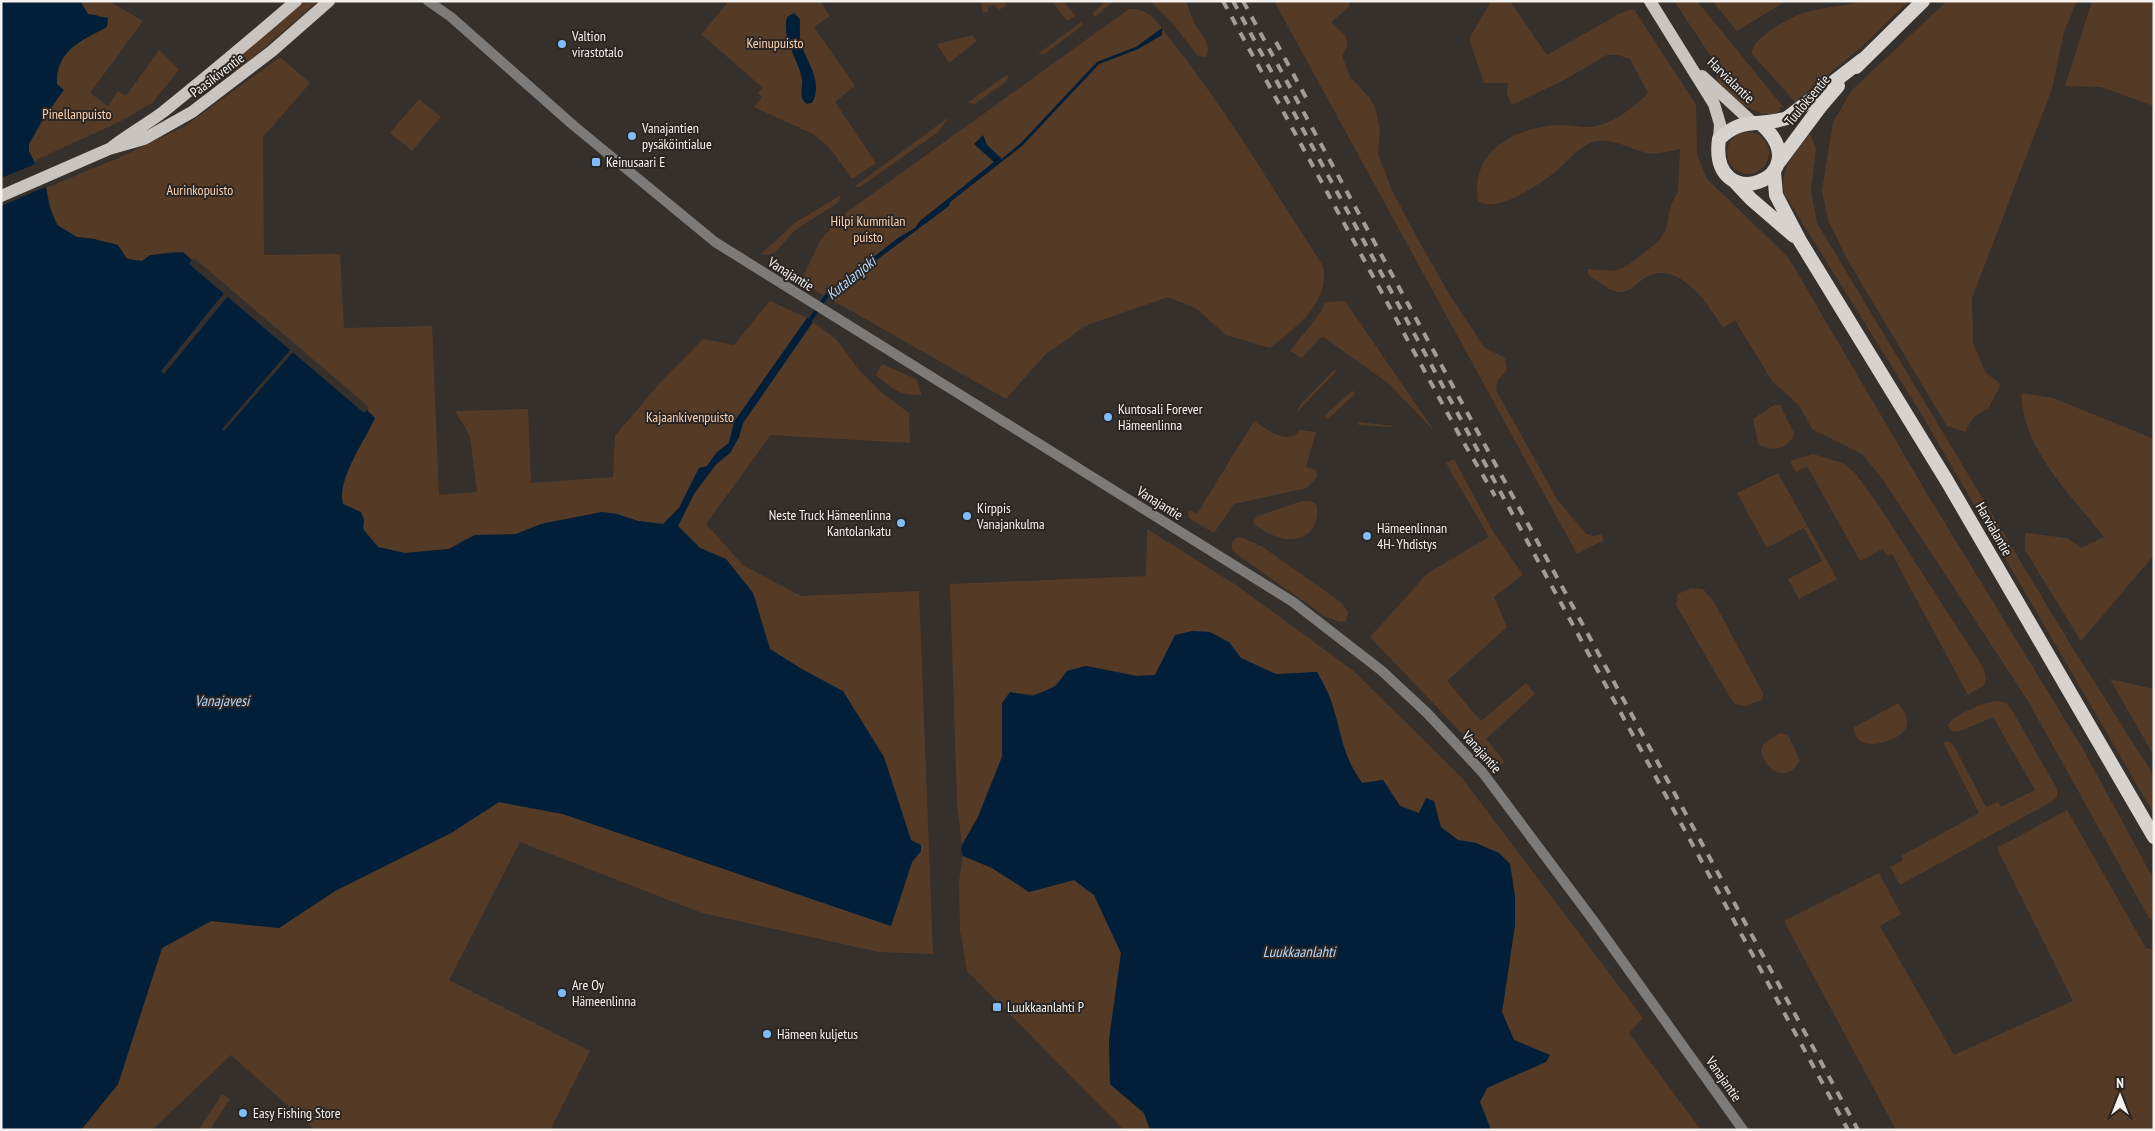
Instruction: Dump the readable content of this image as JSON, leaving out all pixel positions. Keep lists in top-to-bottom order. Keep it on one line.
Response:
{"streets":{"highway":["Harvialantie","Tuuloksentie"],"main road":["Paasikiventie"],"street":["Vanajantie"]},"crossings":[["Harvialantie","Tuuloksentie"]],"water":["Kutalanjoki","Vanajavesi","Luukkaanlahti"],"parks":["Keinupuisto","Pinellanpuisto","Aurinkopuisto","Hilpi Kummilan puisto","Kajaankivenpuisto"],"places":{"other":["Valtion virastotalo","Vanajantien pysäköintialue","Kuntosali Forever Hämeenlinna","Kirppis Vanajankulma","Neste Truck Hämeenlinna Kantolankatu","Hämeenlinnan 4H- Yhdistys","Are Oy Hämeenlinna","Hämeen kuljetus","Easy Fishing Store"],"transit":["Keinusaari E","Luukkaanlahti P"]},"north":"top"}
